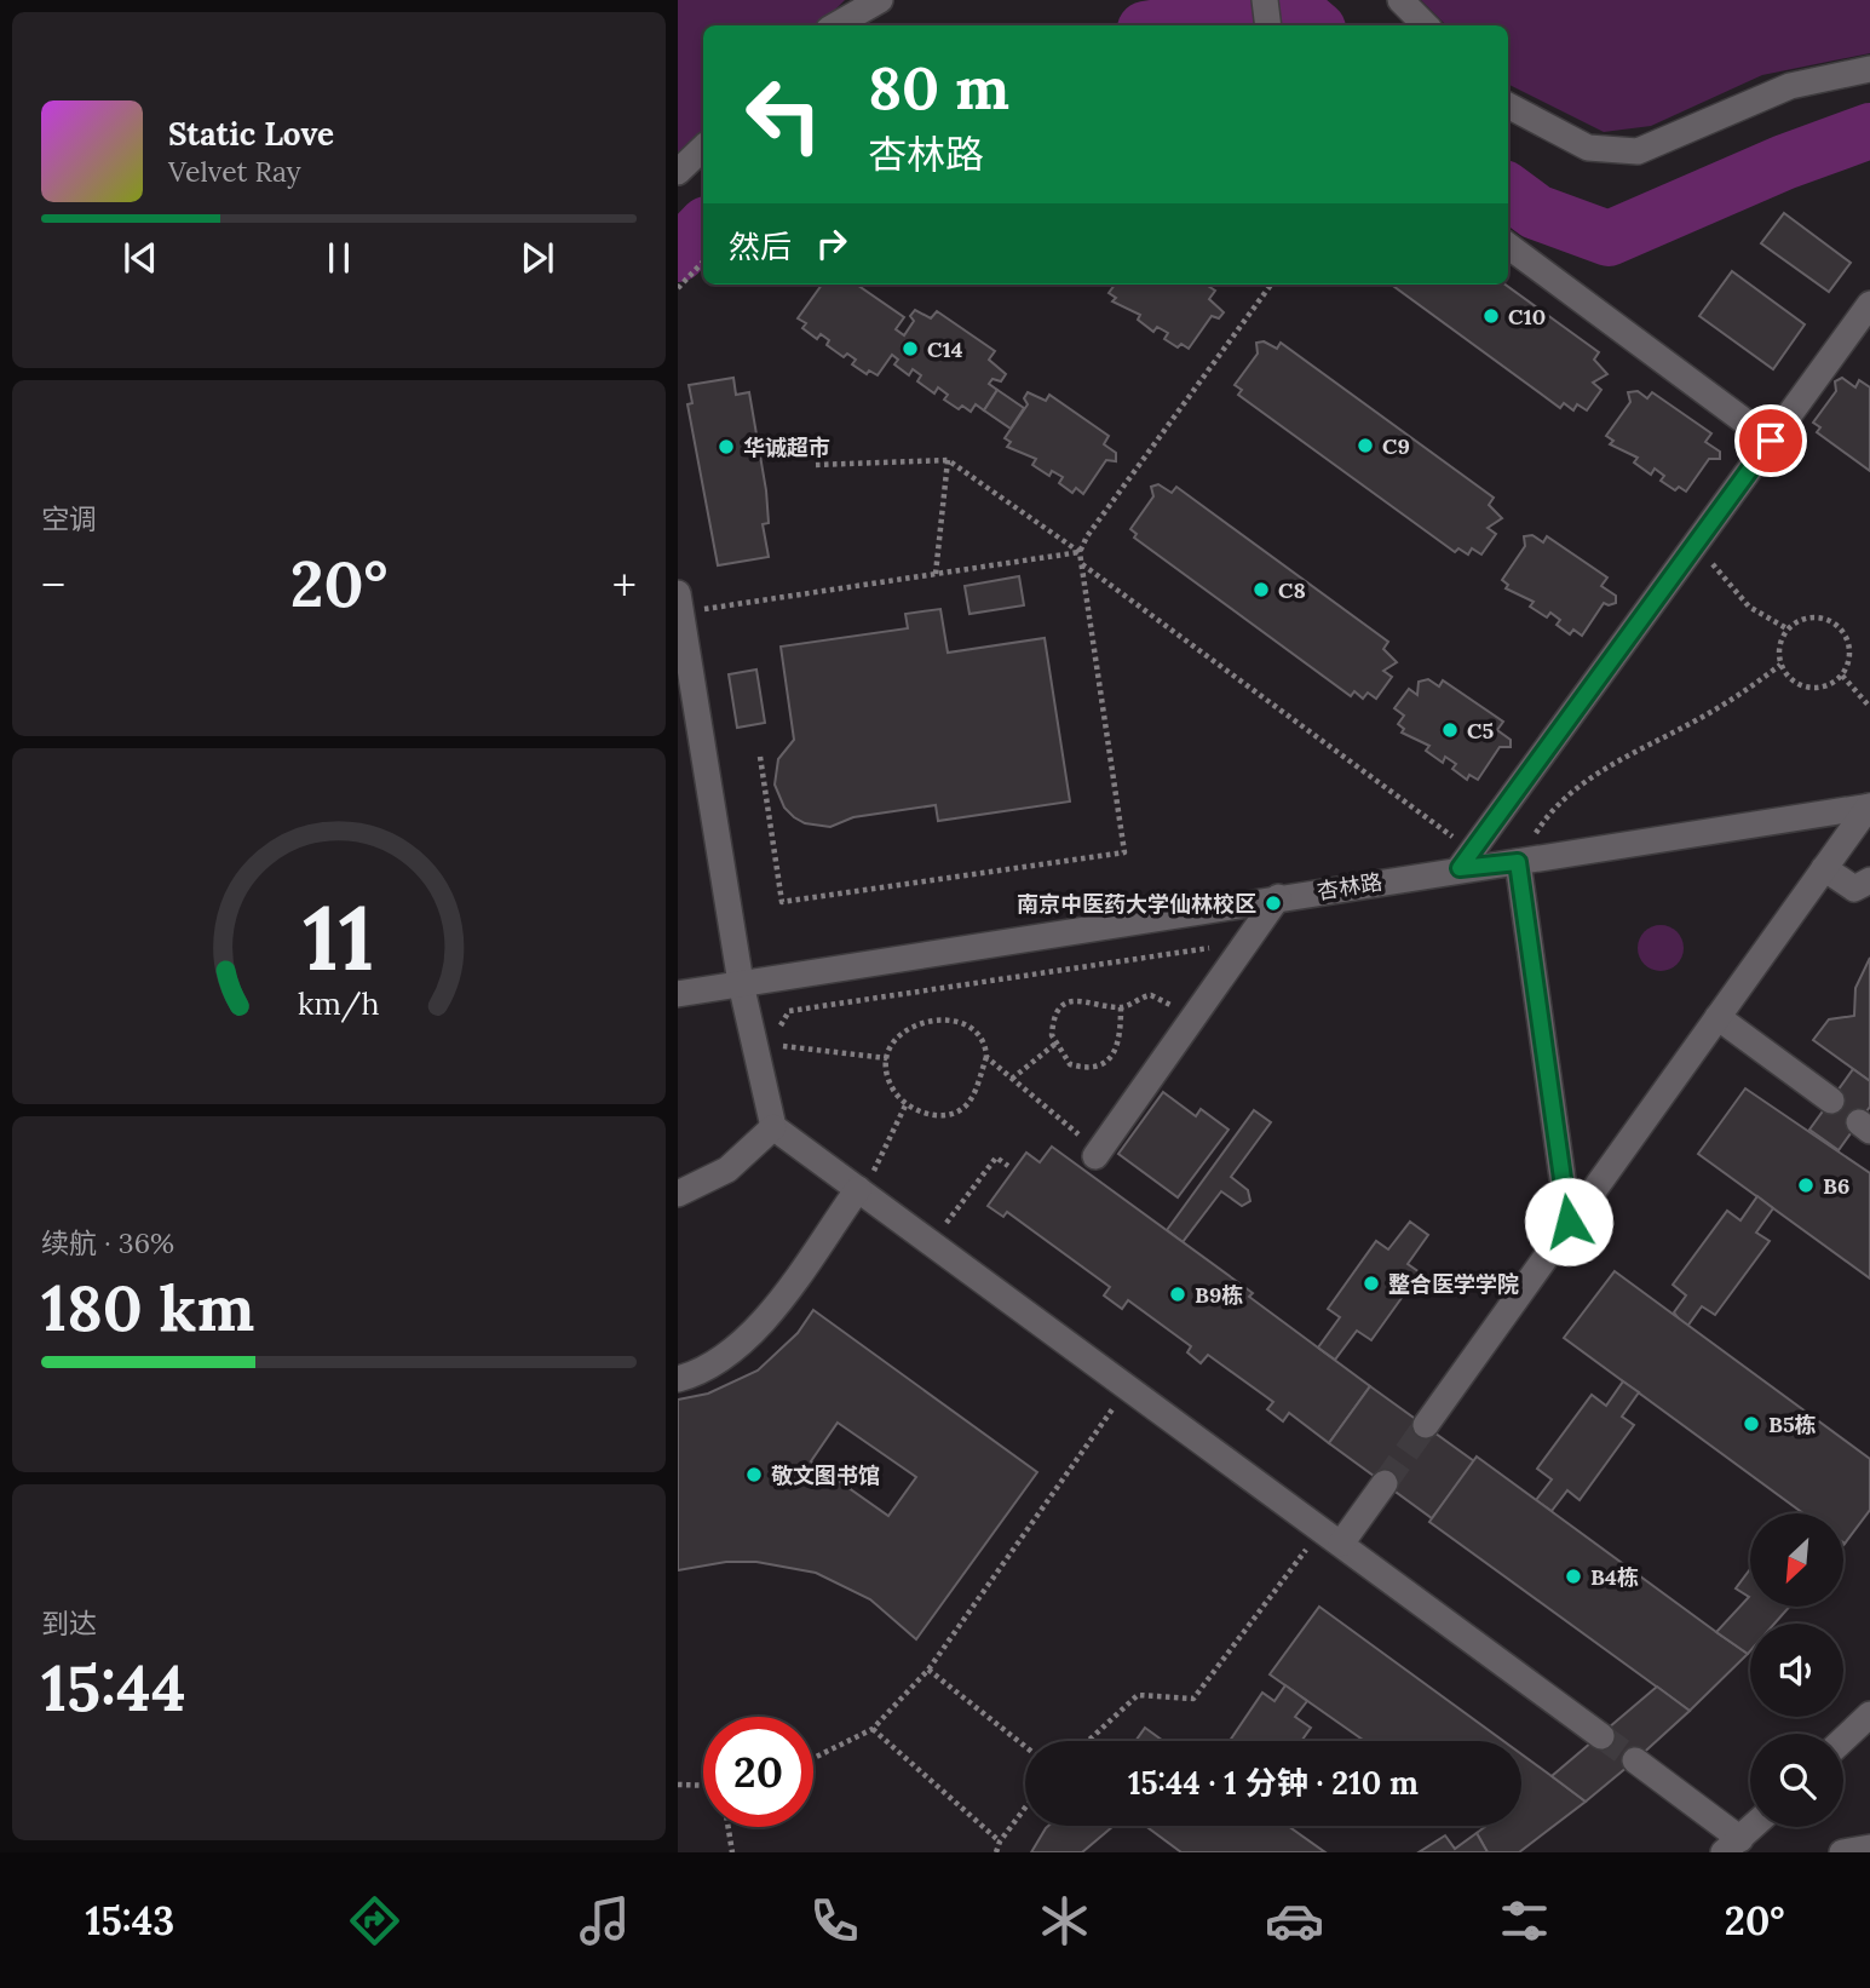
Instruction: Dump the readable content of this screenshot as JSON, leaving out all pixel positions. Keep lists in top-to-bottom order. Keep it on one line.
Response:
{"streets":{"lane":["杏林路"]},"places":["C10","C14","C9","华诚超市","C8","C5","南京中医药大学仙林校区","B6","整合医学学院","B9栋","B5栋","敬文图书馆","B4栋"],"north":"bottom left","page":{"turn":["80 m","杏林路"],"song":["Static Love","Velvet Ray"],"then":"然后","tile":["空调",["续航 · 36%","180 km"],["到达","15:44"]],"heat":["−","20°","+"],"limit":"20","trip":"15:44 · 1 分钟 · 210 m","tabs":["15:43","20°"],"gauge":["11","km/h"]}}
